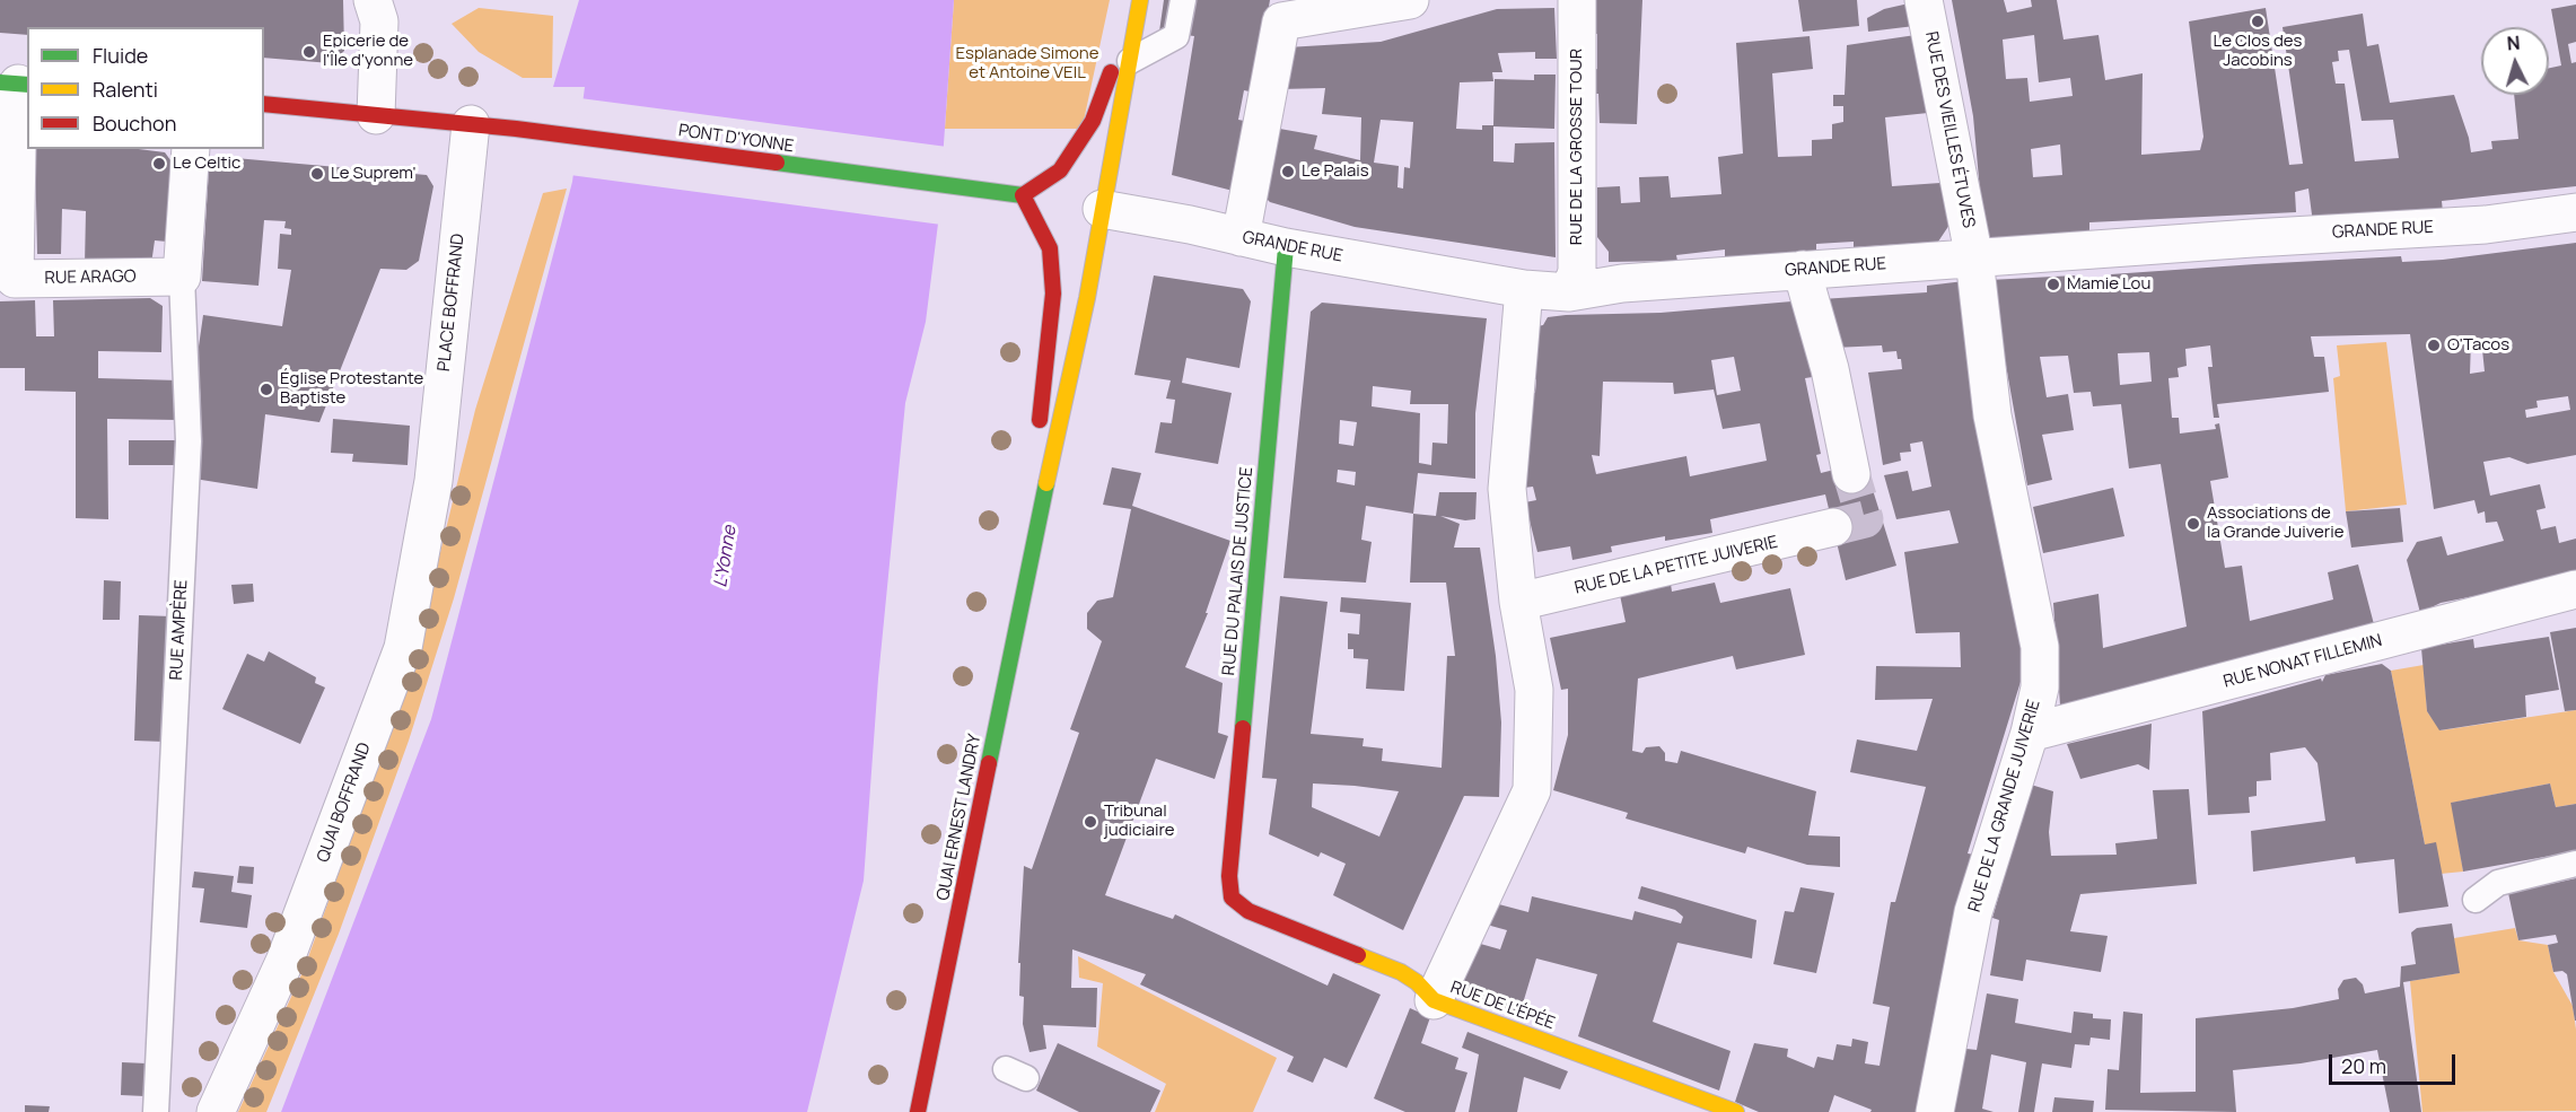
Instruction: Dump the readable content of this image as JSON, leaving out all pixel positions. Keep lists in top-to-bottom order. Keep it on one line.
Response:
{"streets":{"main road":["PONT D'YONNE","RUE DU PALAIS DE JUSTICE","QUAI ERNEST LANDRY","RUE DE L'ÉPÉE"],"street":["RUE DES VIEILLES ÉTUVES","RUE DE LA GROSSE TOUR","GRANDE RUE","RUE ARAGO","PLACE BOFFRAND","RUE DE LA PETITE JUIVERIE","RUE AMPÈRE","RUE NONAT FILLEMIN","QUAI BOFFRAND","RUE DE LA GRANDE JUIVERIE"]},"crossings":[["RUE DES VIEILLES ÉTUVES","GRANDE RUE"],["RUE DES VIEILLES ÉTUVES","RUE DE LA GRANDE JUIVERIE"],["PONT D'YONNE","PLACE BOFFRAND"],["PONT D'YONNE","QUAI ERNEST LANDRY"],["RUE DE LA GROSSE TOUR","GRANDE RUE"],["GRANDE RUE","RUE DU PALAIS DE JUSTICE"],["GRANDE RUE","RUE DE LA GRANDE JUIVERIE"],["GRANDE RUE","QUAI ERNEST LANDRY"],["RUE ARAGO","RUE AMPÈRE"],["PLACE BOFFRAND","QUAI BOFFRAND"],["RUE DU PALAIS DE JUSTICE","RUE DE L'ÉPÉE"],["RUE NONAT FILLEMIN","RUE DE LA GRANDE JUIVERIE"]],"water":["L'Yonne"],"parks":["Esplanade Simone et Antoine VEIL"],"places":["Le Clos des Jacobins","Epicerie de l'Île d'yonne","Le Celtic","Le Palais","Le Suprem'","Mamie Lou","O'Tacos","Église Protestante Baptiste","Associations de la Grande Juiverie","Tribunal judiciaire"],"legend":["Fluide","Ralenti","Bouchon"],"scale_bar":"20 m","north":"top"}
